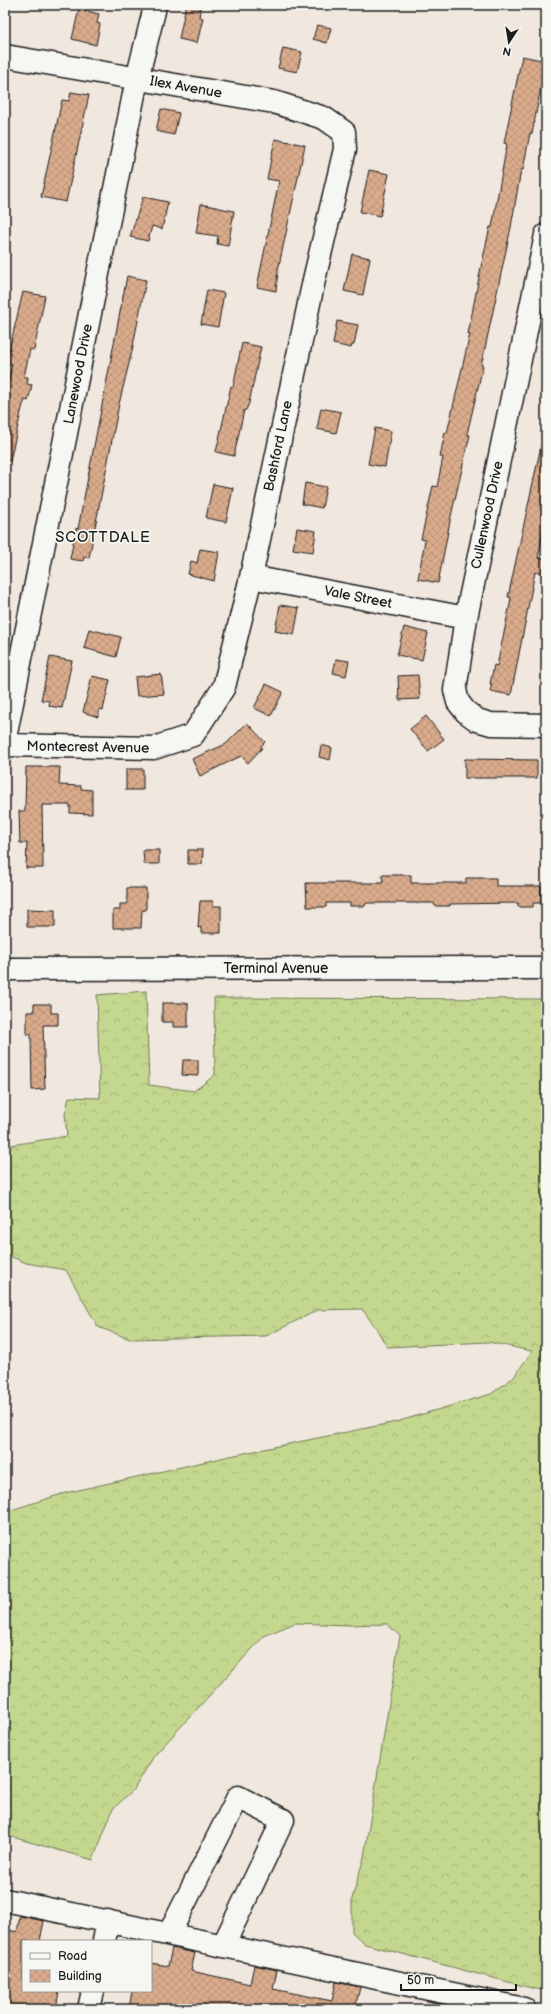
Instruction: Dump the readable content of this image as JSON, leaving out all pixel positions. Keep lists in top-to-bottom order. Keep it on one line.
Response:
{"streets":{"street":["Ilex Avenue","Lanewood Drive","Bashford Lane","Cullenwood Drive","Vale Street","Montecrest Avenue","Terminal Avenue"]},"crossings":[["Ilex Avenue","Lanewood Drive"],["Ilex Avenue","Bashford Lane"],["Bashford Lane","Vale Street"],["Bashford Lane","Montecrest Avenue"],["Cullenwood Drive","Vale Street"]],"districts":["SCOTTDALE"],"legend":["Road","Building"],"scale_bar":"50 m","north":"bottom"}
